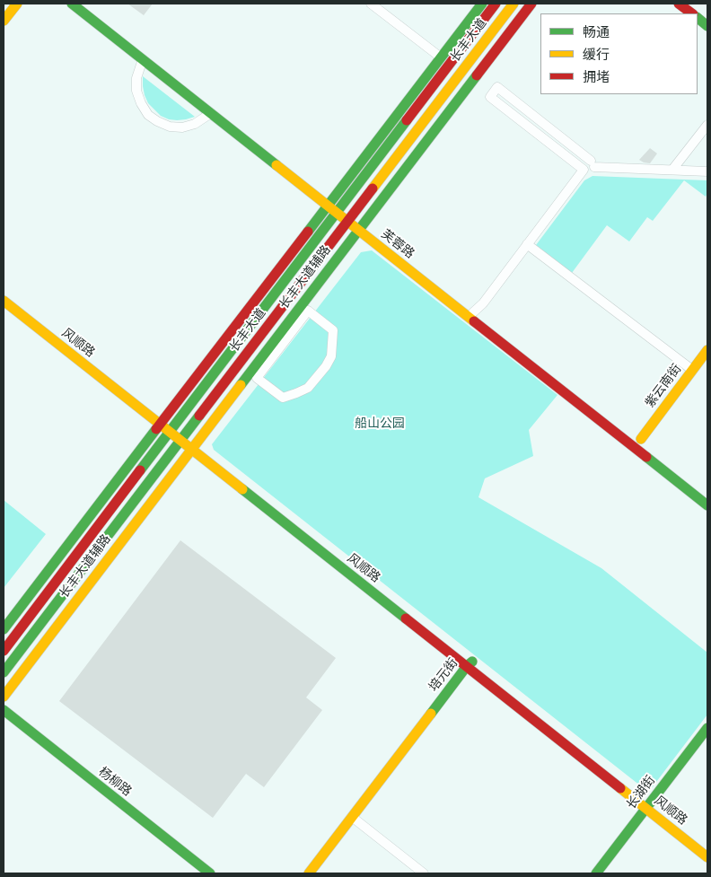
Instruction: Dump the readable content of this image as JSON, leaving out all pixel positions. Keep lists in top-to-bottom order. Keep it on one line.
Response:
{"streets":{"street":["长丰大道","芙蓉路","长丰大道辅路","风顺路","紫云南街","培元街","杨柳路","长湖街"]},"crossings":[["长丰大道","芙蓉路"],["长丰大道","风顺路"],["芙蓉路","长丰大道辅路"],["长丰大道辅路","风顺路"],["风顺路","培元街"],["风顺路","长湖街"]],"parks":["船山公园"],"legend":["畅通","缓行","拥堵"]}
